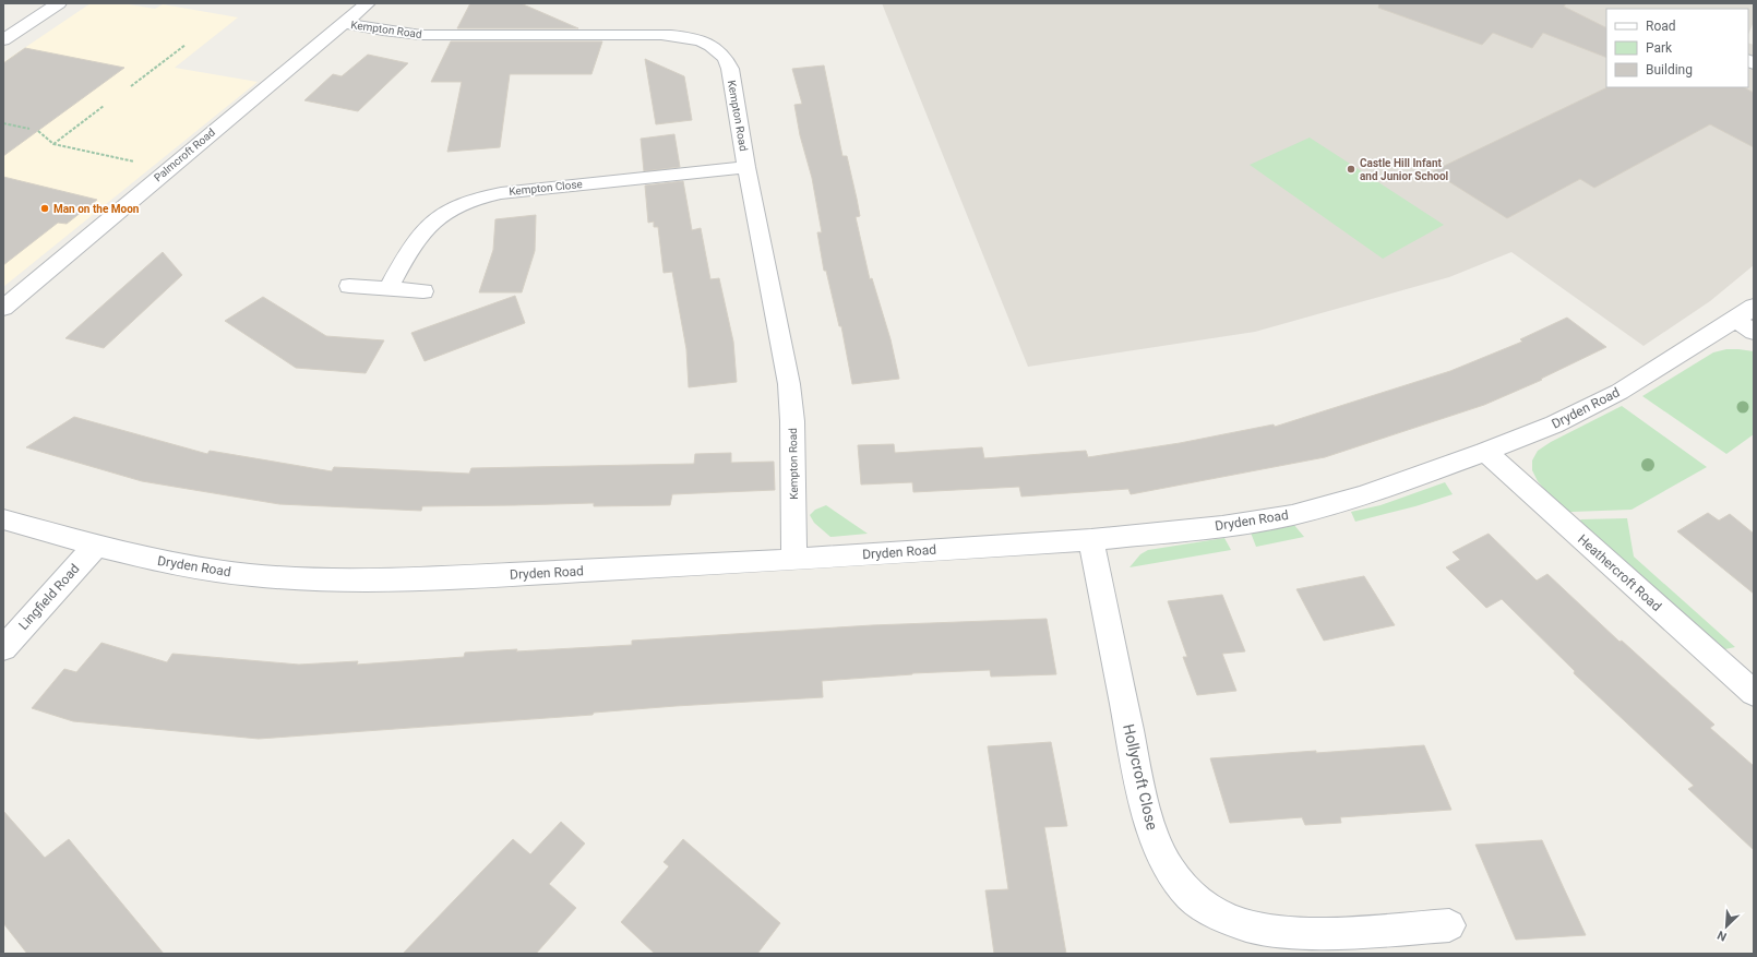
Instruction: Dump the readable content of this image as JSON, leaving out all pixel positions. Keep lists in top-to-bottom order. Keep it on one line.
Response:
{"streets":{"street":["Kempton Road","Palmcroft Road","Kempton Close","Dryden Road","Heathercroft Road","Lingfield Road","Hollycroft Close"]},"crossings":[["Kempton Road","Palmcroft Road"],["Kempton Road","Kempton Close"],["Kempton Road","Dryden Road"],["Dryden Road","Heathercroft Road"],["Dryden Road","Lingfield Road"],["Dryden Road","Hollycroft Close"]],"places":["Castle Hill Infant and Junior School","Man on the Moon"],"legend":["Road","Park","Building"],"north":"bottom left"}
